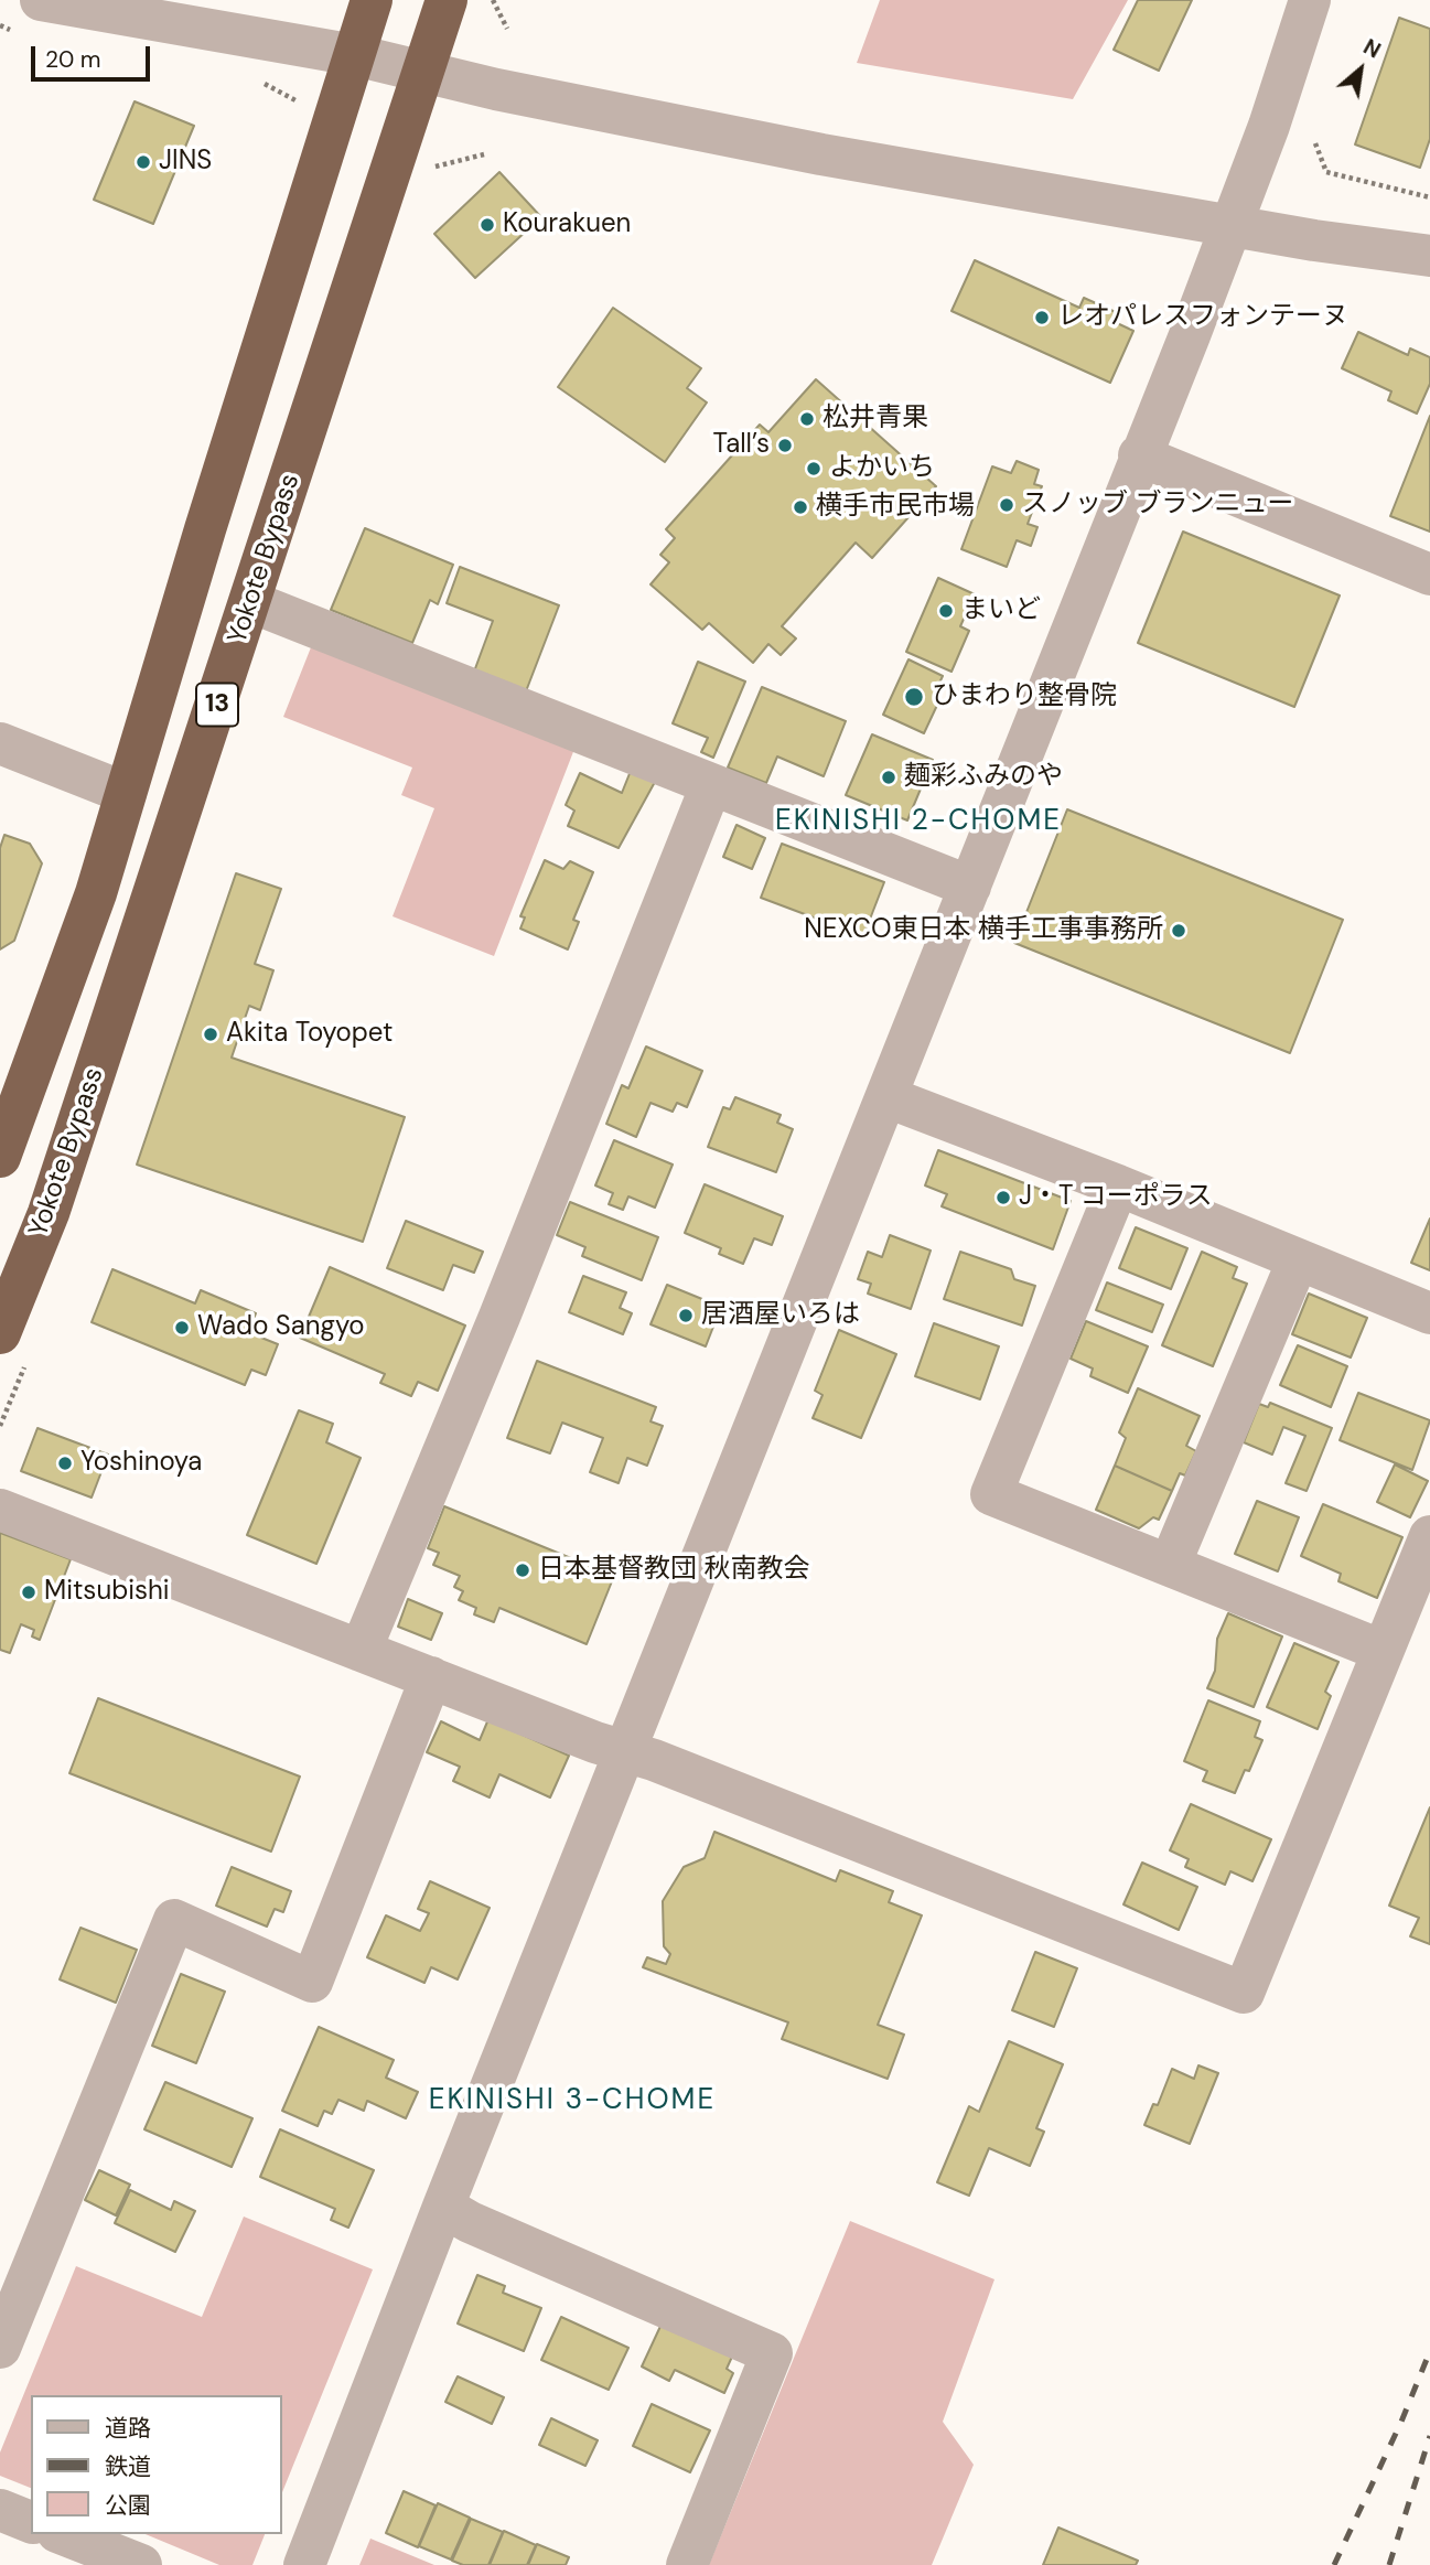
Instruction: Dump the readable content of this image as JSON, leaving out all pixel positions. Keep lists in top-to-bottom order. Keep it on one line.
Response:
{"streets":{"highway":["Yokote Bypass","13"]},"districts":["EKINISHI 2-CHOME","EKINISHI 3-CHOME"],"places":["JINS","Kourakuen","レオパレスフォンテーヌ","松井青果","Tall’s","よかいち","スノッブ ブランニュー","横手市民市場","まいど","ひまわり整骨院","麺彩ふみのや","NEXCO東日本 横手工事事務所","Akita Toyopet","J・T コーポラス","居酒屋いろは","Wado Sangyo","Yoshinoya","日本基督教団 秋南教会","Mitsubishi"],"legend":["道路","鉄道","公園"],"scale_bar":"20 m","north":"top right"}
